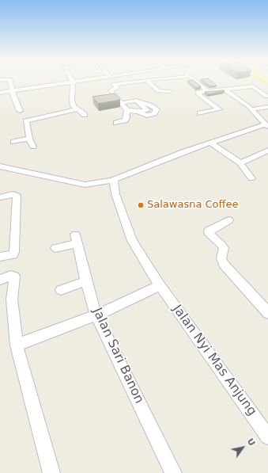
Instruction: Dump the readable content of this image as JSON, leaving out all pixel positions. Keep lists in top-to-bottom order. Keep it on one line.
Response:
{"streets":{"street":["Jalan Sari Banon","Jalan Nyi Mas Anjung"]},"places":["Salawasna Coffee"],"north":"top right"}
